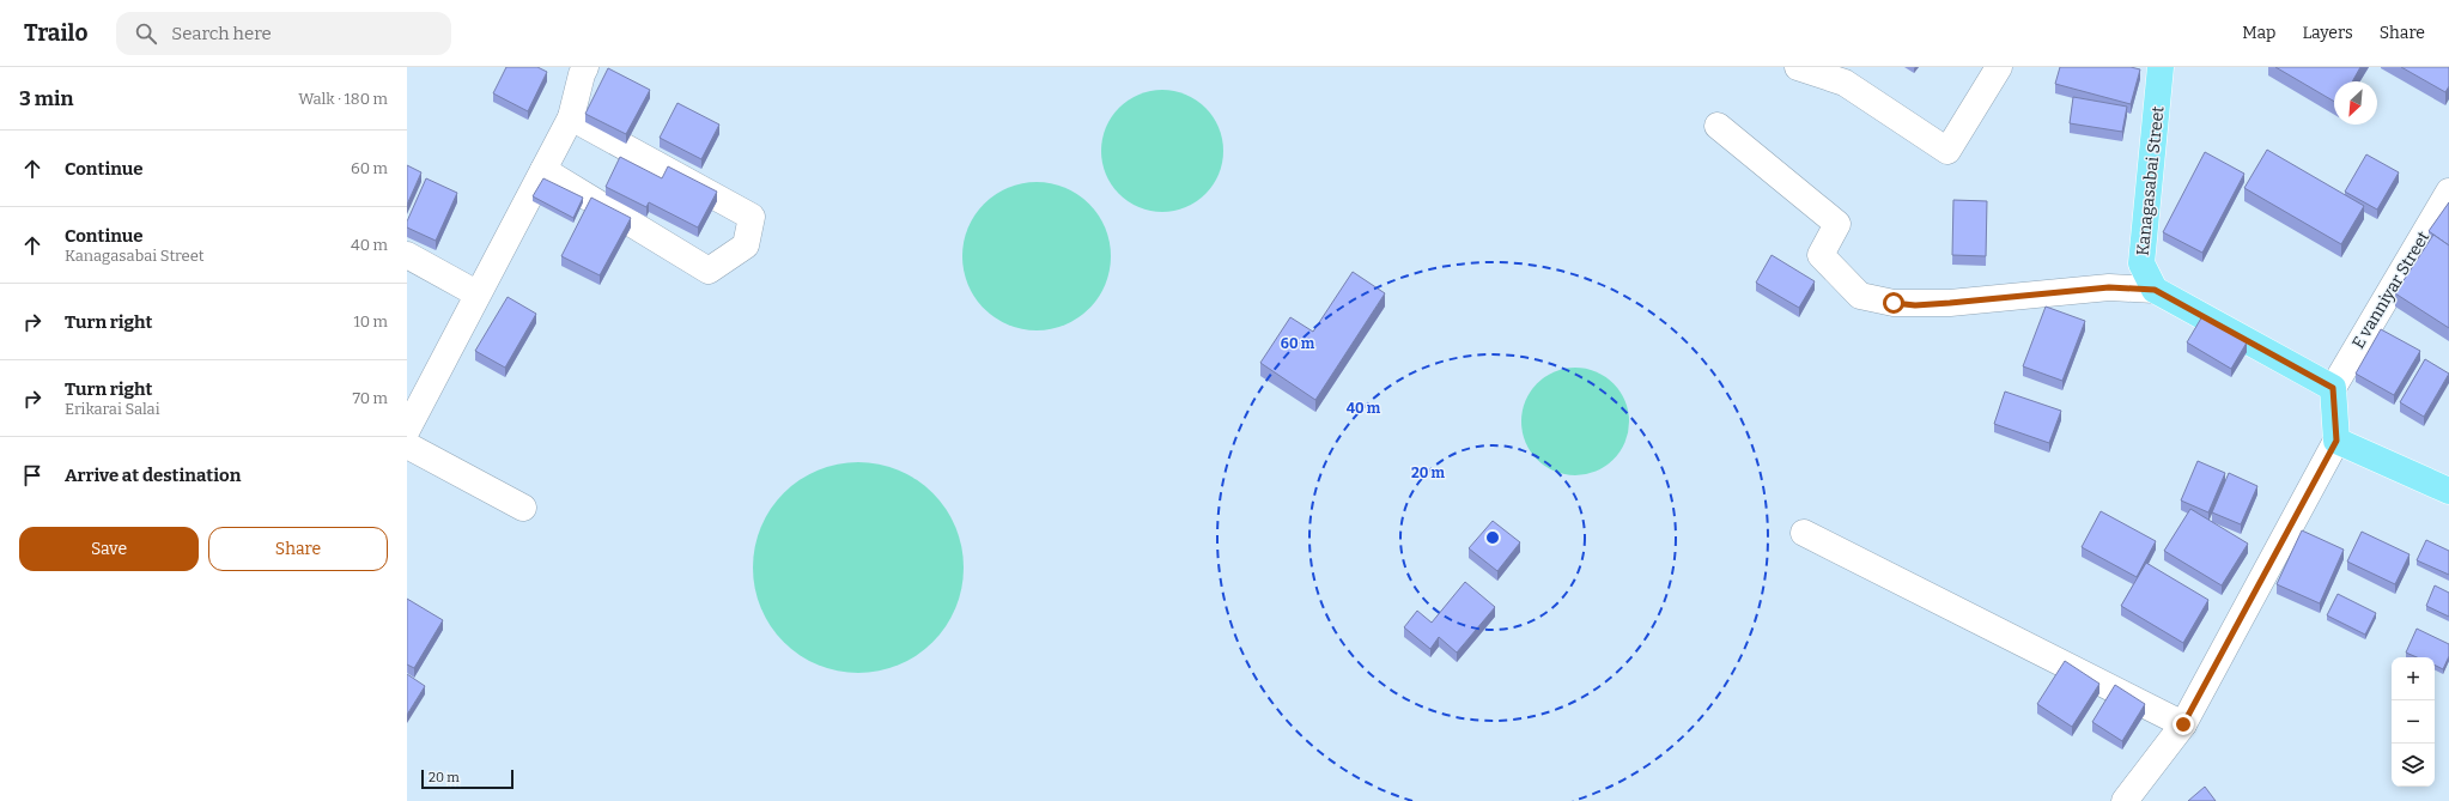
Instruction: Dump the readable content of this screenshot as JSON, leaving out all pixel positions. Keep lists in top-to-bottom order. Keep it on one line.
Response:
{"streets":{"main road":["Kanagasabai Street"],"street":["E vanniyar Street"]},"scale_bar":"20 m","north":"bottom left","page":{"header":"Trailo","search":"Search here","nav":["Map","Layers","Share"],"heading":["3 min","Walk · 180 m"],"list":[["Continue","60 m"],["Continue","Kanagasabai Street","40 m"],["Turn right","10 m"],["Turn right","Erikarai Salai","70 m"],"Arrive at destination"],"buttons":["Save","Share"],"map_buttons":["+","−"],"scale":"20 m"},"rings":["60 m","40 m","20 m"]}
